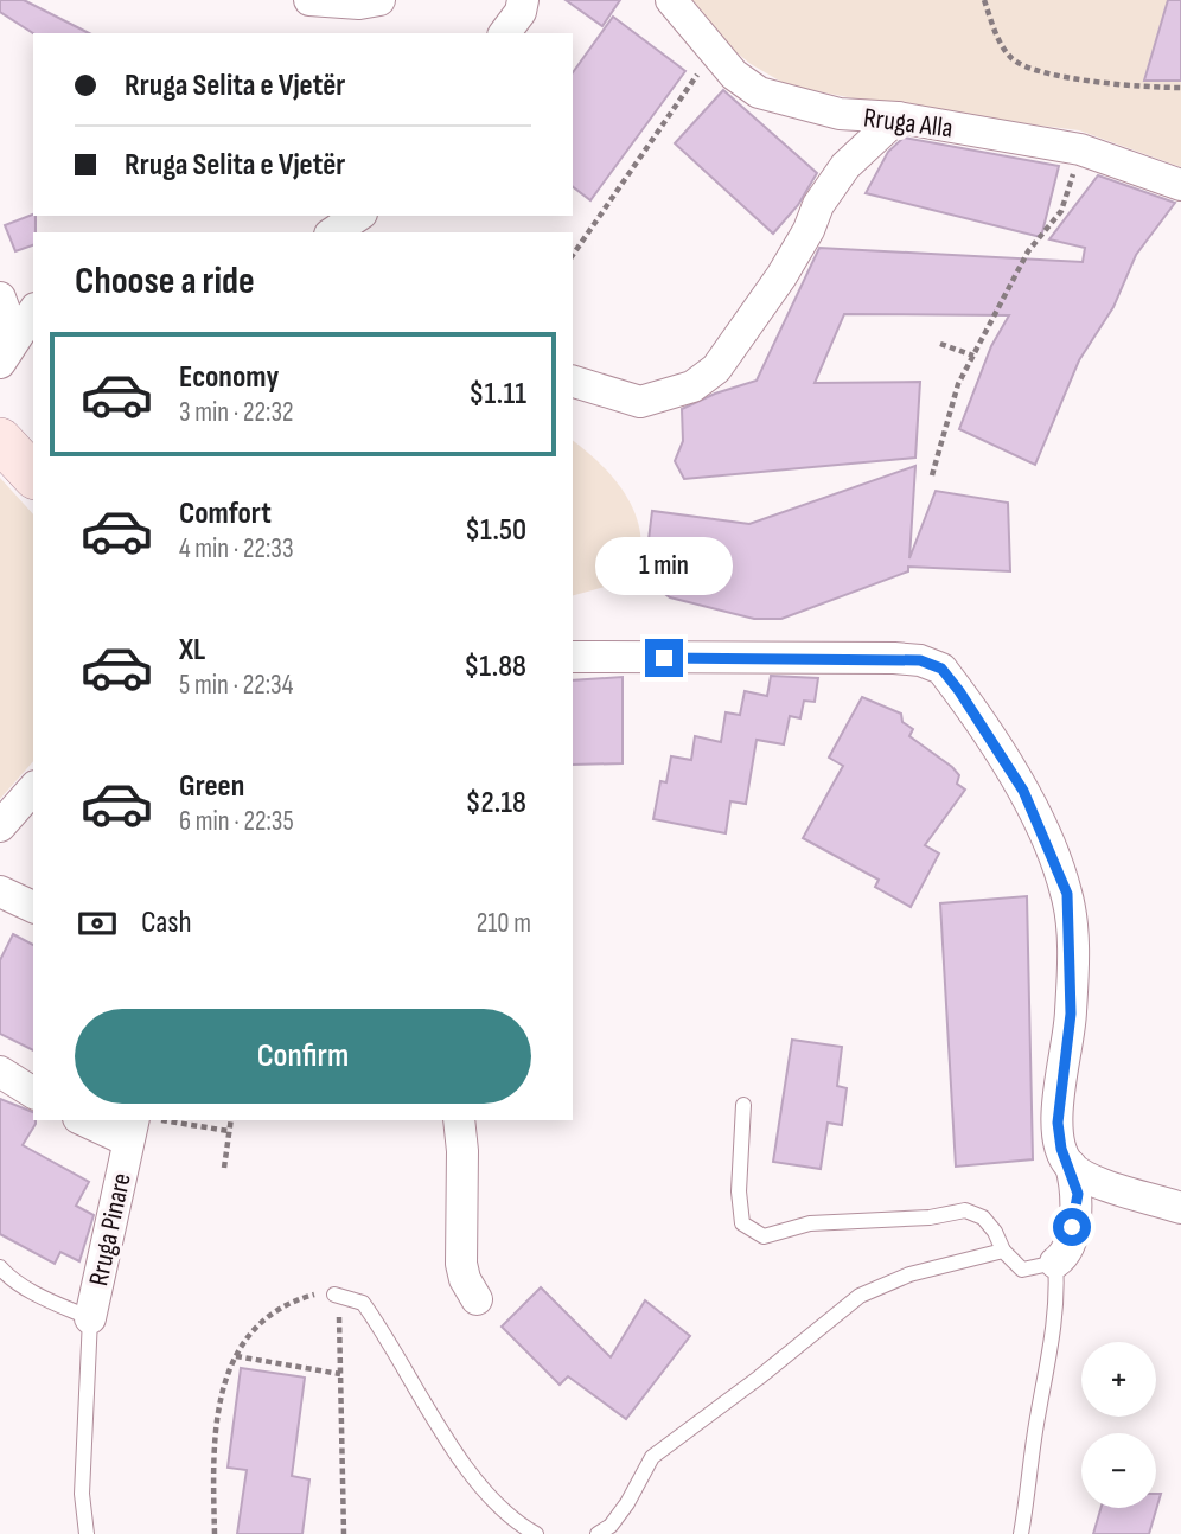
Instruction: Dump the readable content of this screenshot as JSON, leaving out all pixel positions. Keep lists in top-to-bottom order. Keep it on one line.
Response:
{"streets":{"street":["Rruga Alla","Rruga Pinare"]},"page":{"banner":["Rruga Selita e Vjetër","Rruga Selita e Vjetër"],"heading":"Choose a ride","list":[{"name":"Economy","note":"3 min · 22:32","value":"$1.11"},{"name":"Comfort","note":"4 min · 22:33","value":"$1.50"},{"name":"XL","note":"5 min · 22:34","value":"$1.88"},{"name":"Green","note":"6 min · 22:35","value":"$2.18"}],"bubble":"1 min","pay":["Cash","210 m"],"buttons":"Confirm","map_buttons":["+","−"]}}
